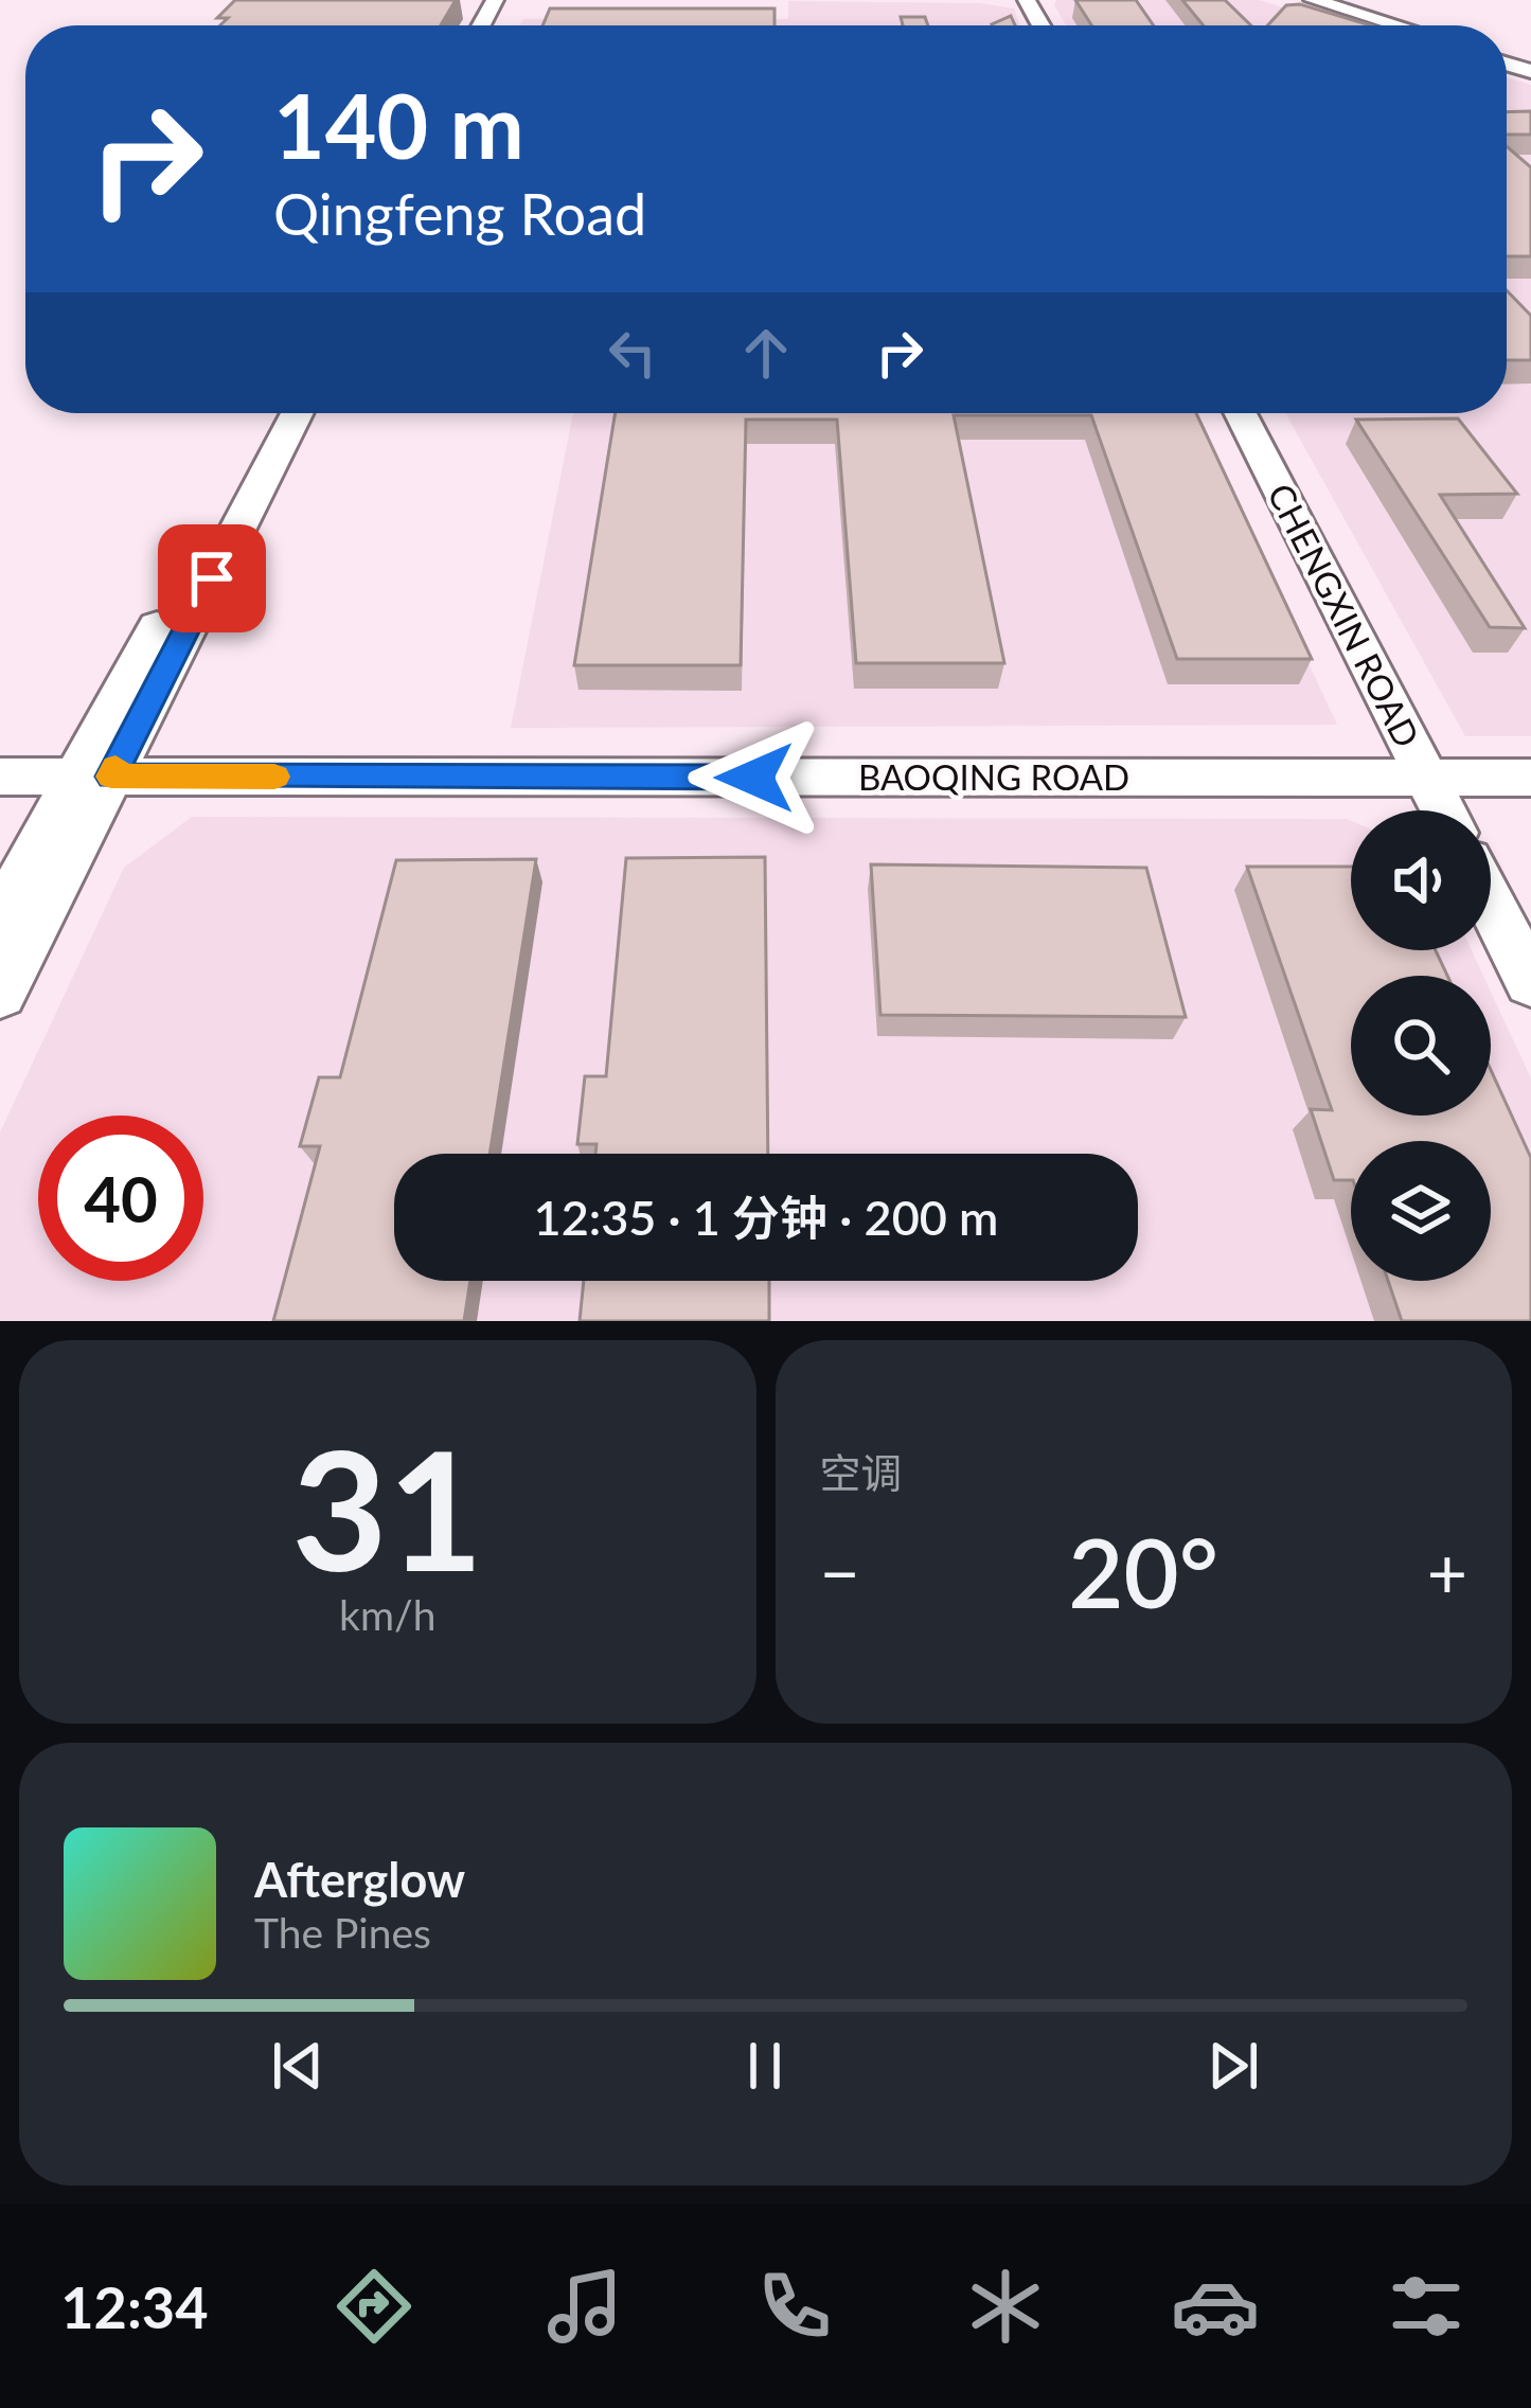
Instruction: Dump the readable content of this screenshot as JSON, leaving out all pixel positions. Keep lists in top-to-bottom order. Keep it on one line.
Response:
{"streets":{"street":["CHENGXIN ROAD","BAOQING ROAD"]},"crossings":[["CHENGXIN ROAD","BAOQING ROAD"]],"page":{"turn":["140 m","Qingfeng Road"],"limit":"40","trip":"12:35 · 1 分钟 · 200 m","tile":[["31","km/h"],"空调"],"heat":["−","20°","+"],"song":["Afterglow","The Pines"],"tabs":"12:34"}}
